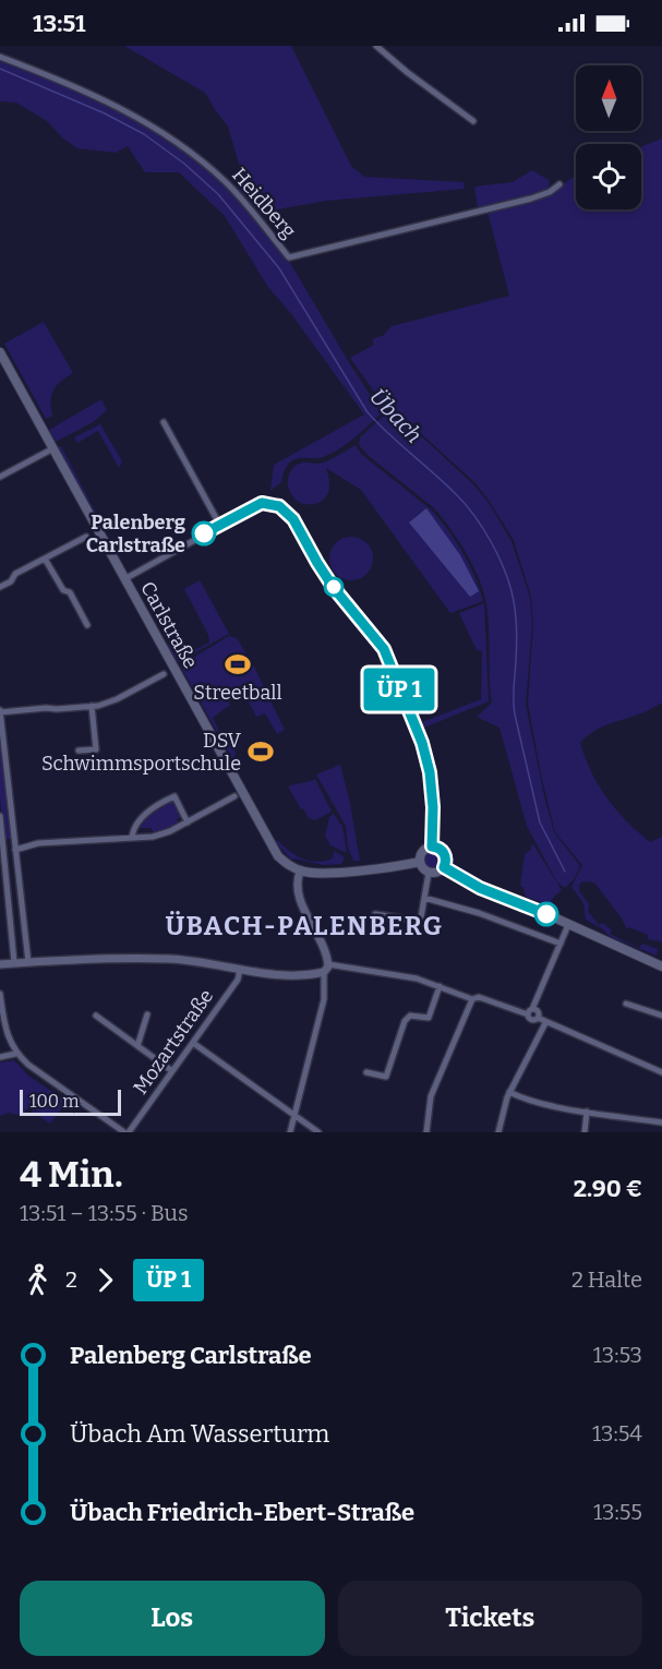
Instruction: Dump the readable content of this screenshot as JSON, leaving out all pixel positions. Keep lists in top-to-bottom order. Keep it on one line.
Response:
{"streets":{"main road":["Carlstraße"],"street":["Heidberg","Mozartstraße"]},"districts":["ÜBACH-PALENBERG"],"water":["Übach"],"places":{"other":["Palenberg Carlstraße"],"sports":["Streetball","DSV Schwimmsportschule"]},"scale_bar":"100 m","north":"top","page":{"status":"13:51","on_map":"ÜP 1","scale":"100 m","heading":["4 Min.","13:51 – 13:55 · Bus","2.90 €"],"legs":["2","ÜP 1","2 Halte"],"list":[{"name":"Palenberg Carlstraße","value":"13:53"},{"name":"Übach Am Wasserturm","value":"13:54"},{"name":"Übach Friedrich-Ebert-Straße","value":"13:55"}],"buttons":["Los","Tickets"]}}
